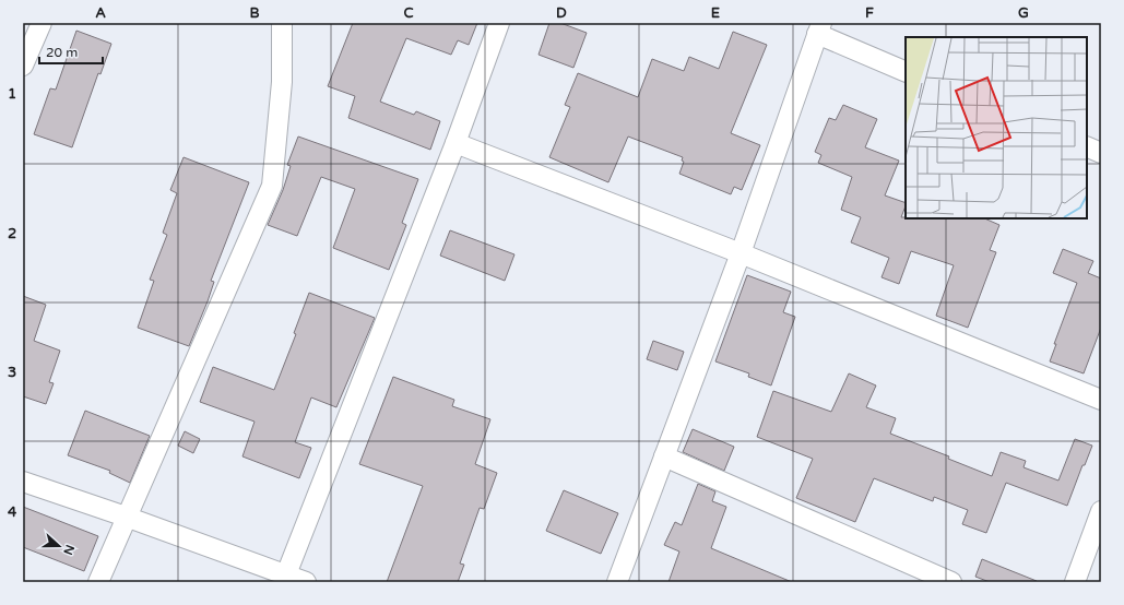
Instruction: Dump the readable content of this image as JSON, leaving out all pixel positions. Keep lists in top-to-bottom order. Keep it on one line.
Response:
{"scale_bar":"20 m","north":"right","grid":{"columns":["A","B","C","D","E","F","G"],"rows":["1","2","3","4"]}}
